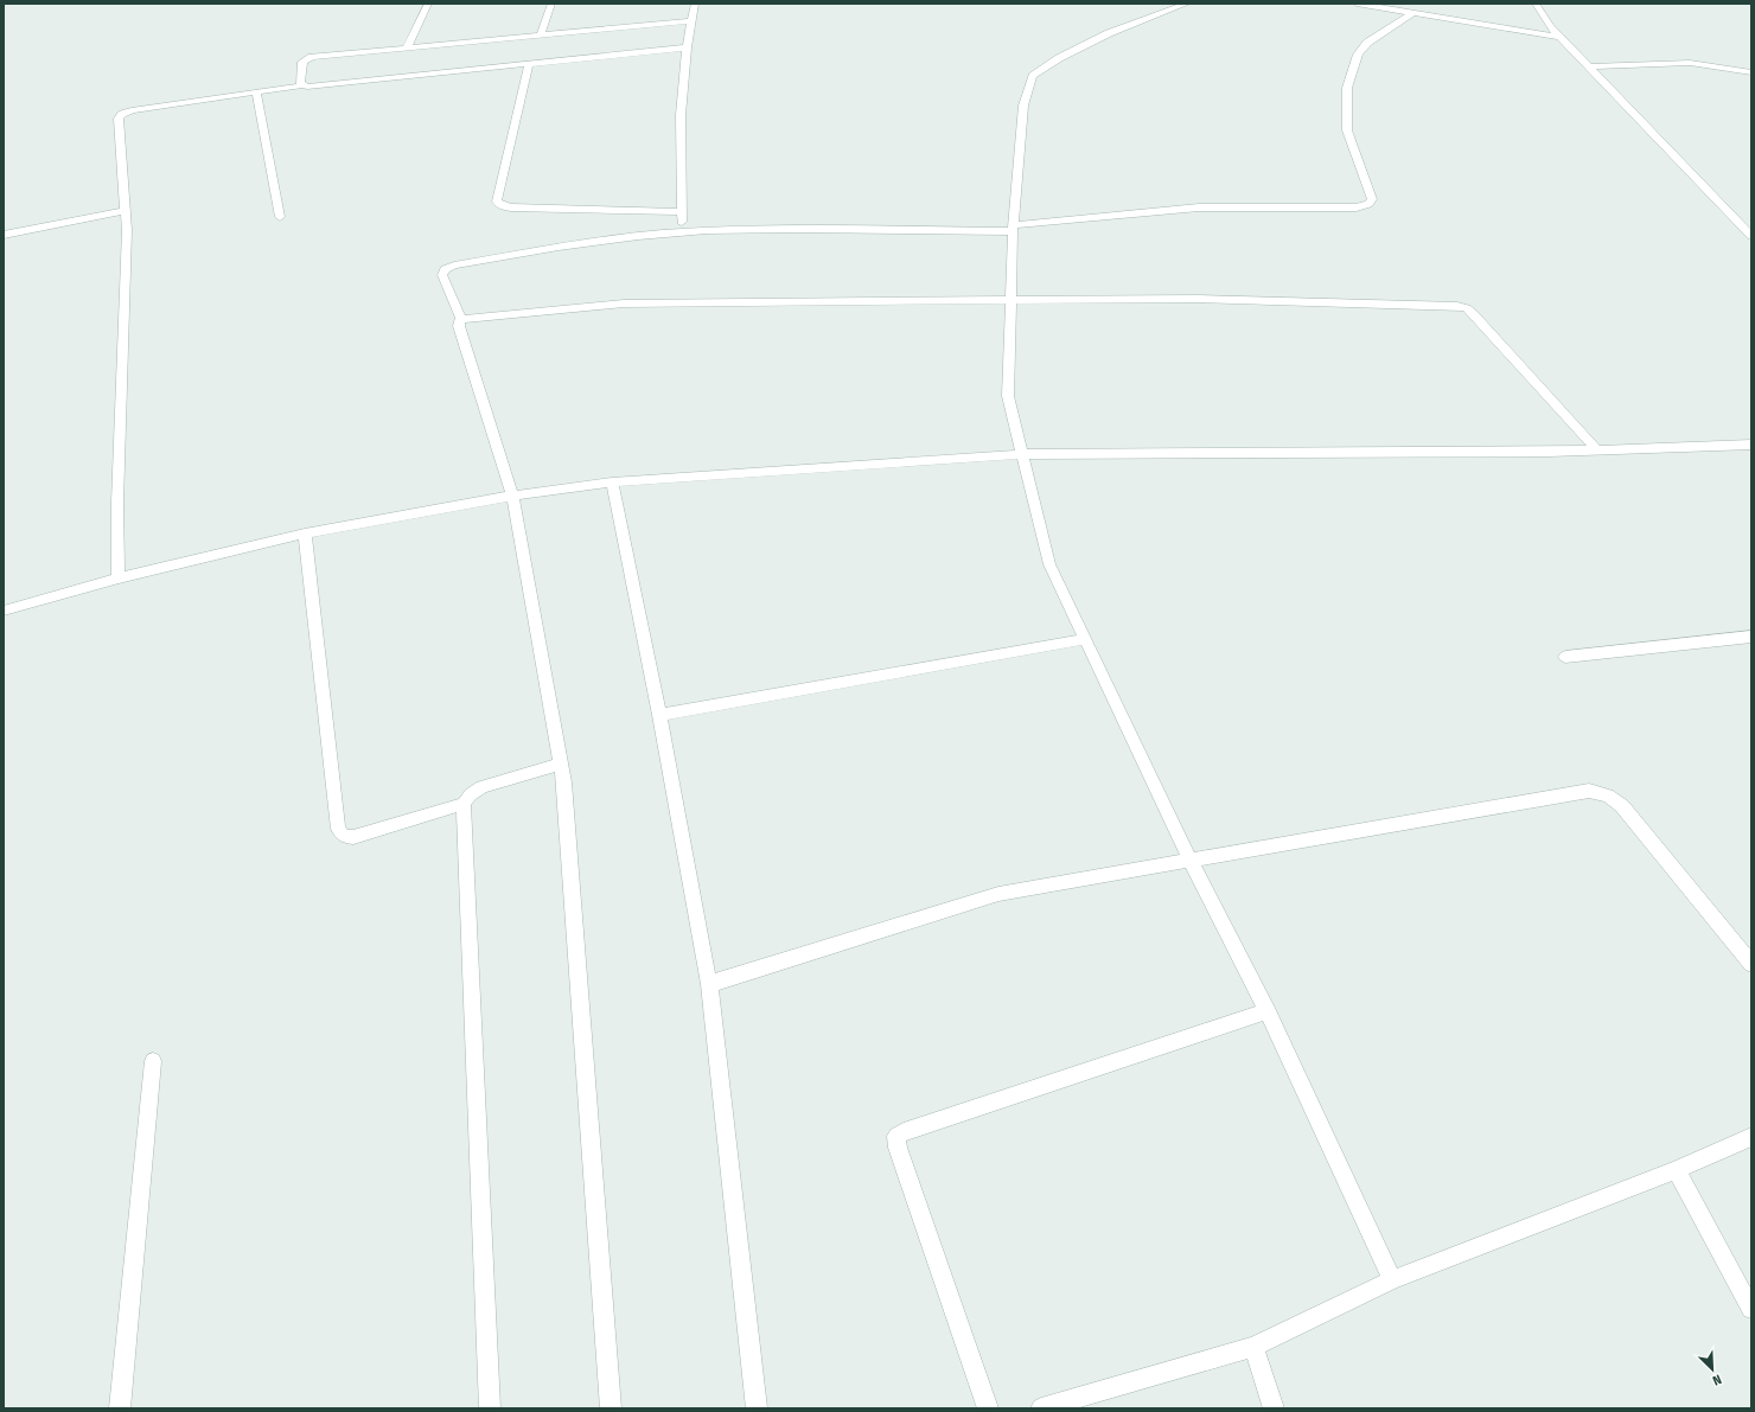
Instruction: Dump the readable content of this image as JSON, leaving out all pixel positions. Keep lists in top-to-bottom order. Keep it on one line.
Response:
{"north":"bottom right"}
